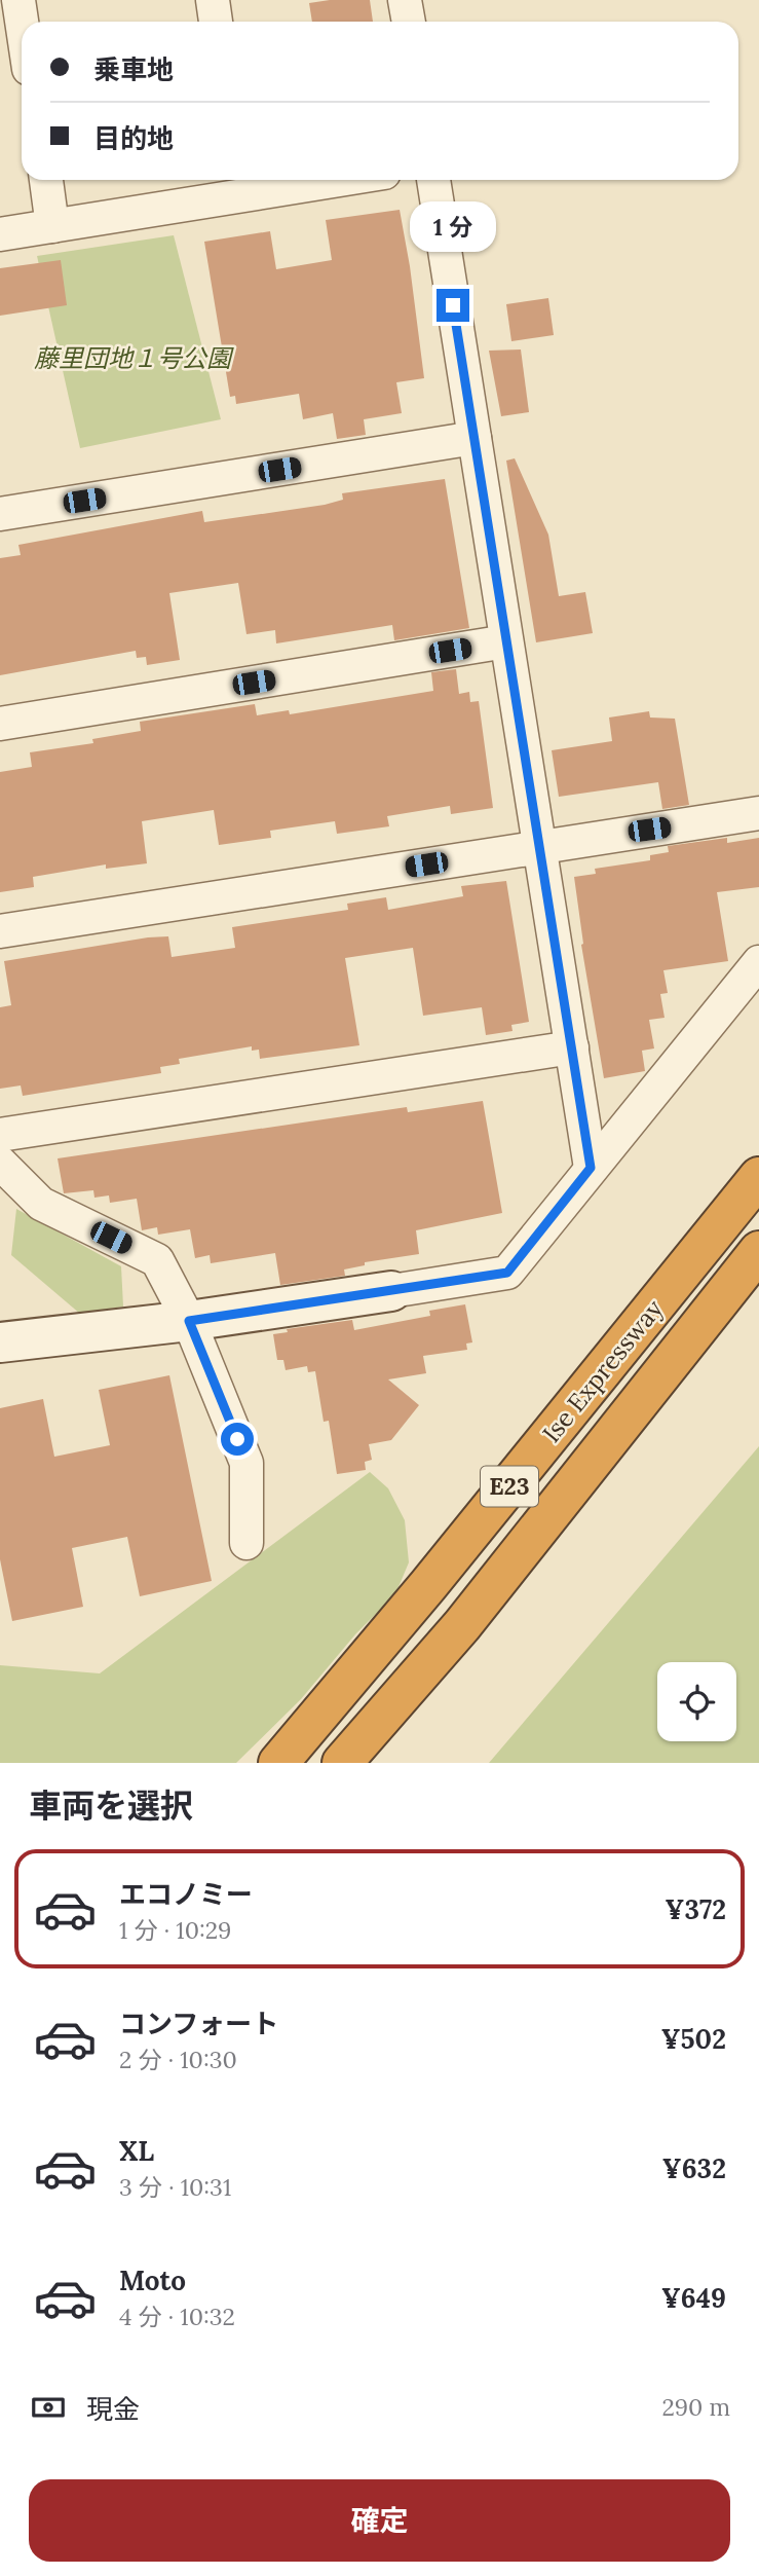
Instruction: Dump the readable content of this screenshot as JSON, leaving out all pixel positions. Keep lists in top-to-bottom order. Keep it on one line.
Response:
{"streets":{"highway":["Ise Expressway","E23"]},"parks":["藤里団地１号公園"],"page":{"banner":["乗車地","目的地"],"bubble":"1 分","heading":"車両を選択","list":[{"name":"エコノミー","note":"1 分 · 10:29","value":"¥372"},{"name":"コンフォート","note":"2 分 · 10:30","value":"¥502"},{"name":"XL","note":"3 分 · 10:31","value":"¥632"},{"name":"Moto","note":"4 分 · 10:32","value":"¥649"}],"pay":["現金","290 m"],"buttons":"確定"}}
